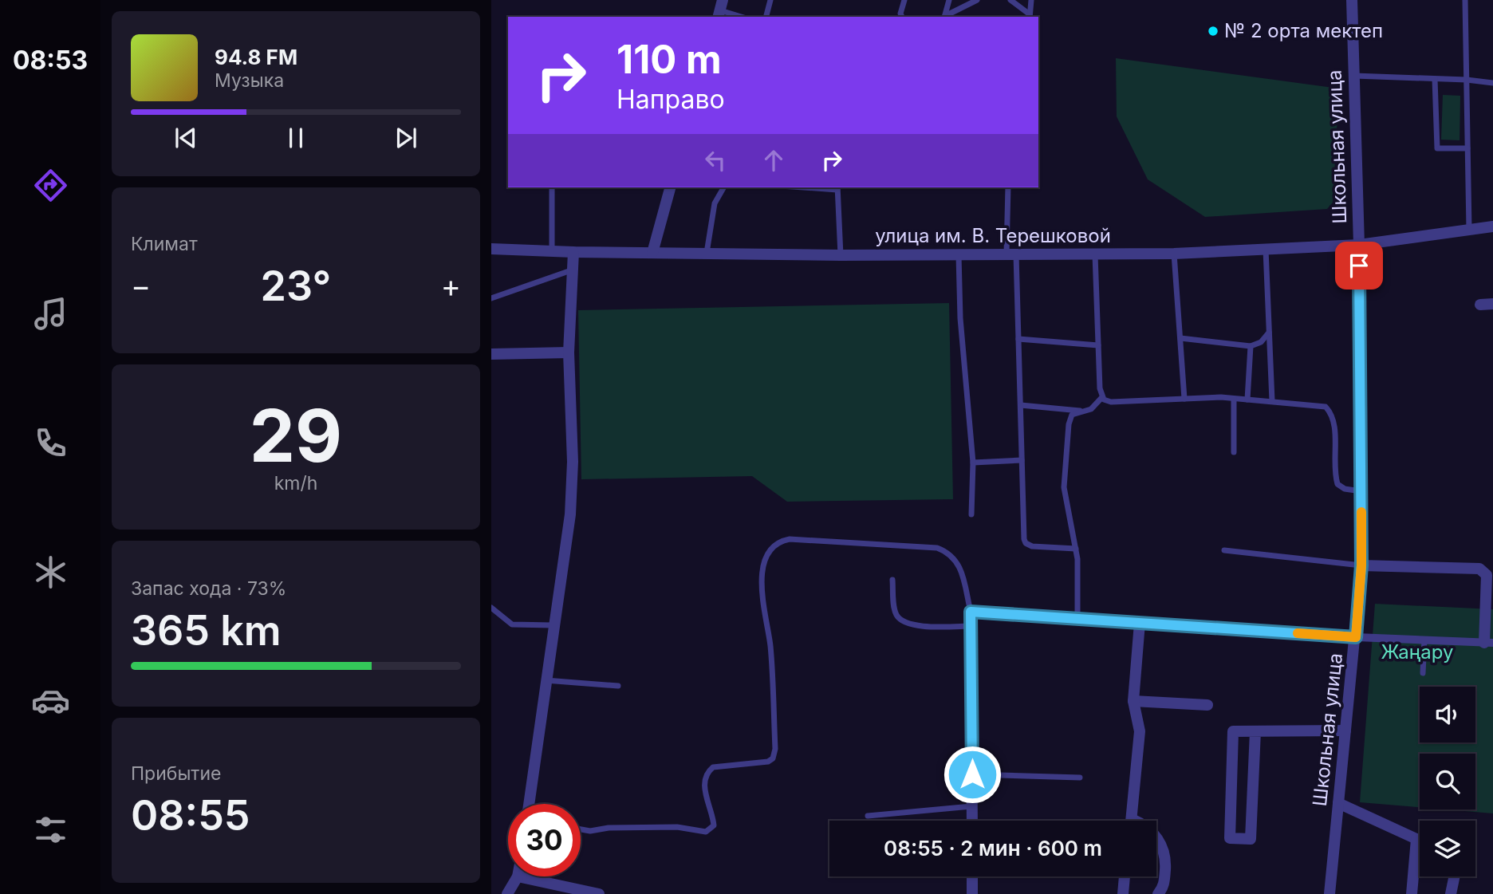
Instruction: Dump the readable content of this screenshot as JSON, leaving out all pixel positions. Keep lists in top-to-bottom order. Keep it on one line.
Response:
{"streets":{"street":["Школьная улица","улица им. В. Терешковой"]},"crossings":[["Школьная улица","улица им. В. Терешковой"]],"parks":["Жаңару"],"places":["№ 2 орта мектеп"],"page":{"tabs":"08:53","turn":["110 m","Направо"],"song":["94.8 FM","Музыка"],"tile":["Климат",["29","km/h"],["Запас хода · 73%","365 km"],["Прибытие","08:55"]],"heat":["−","23°","+"],"limit":"30","trip":"08:55 · 2 мин · 600 m"}}
